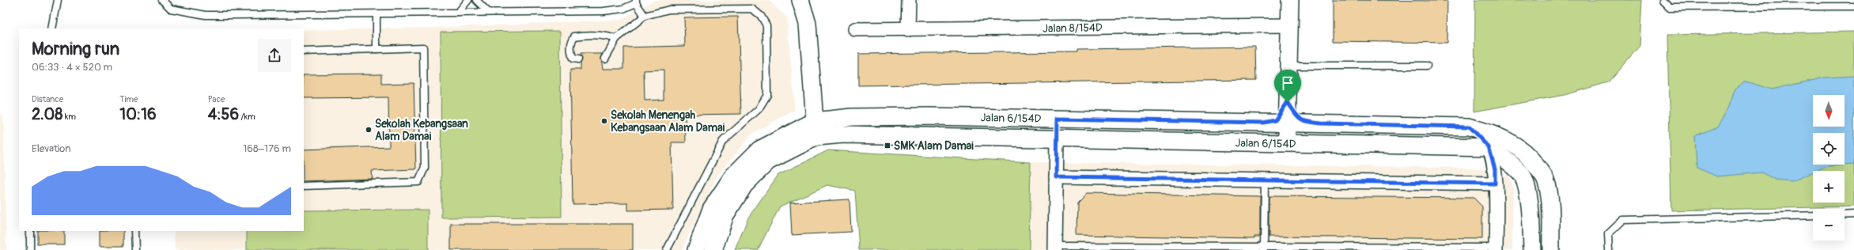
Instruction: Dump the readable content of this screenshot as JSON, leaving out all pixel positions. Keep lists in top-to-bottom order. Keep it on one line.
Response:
{"streets":{"street":["Jalan 8/154D","Jalan 6/154D"]},"places":{"other":["Sekolah Menengah Kebangsaan Alam Damai","Sekolah Kebangsaan Alam Damai"],"transit":["SMK Alam Damai"]},"north":"bottom","page":{"heading":["Morning run","06:33 · 4 × 520 m"],"stats":[["Distance","2.08 km"],["Time","10:16"],["Pace","4:56 /km"]],"map_buttons":["+","−"],"chart":["Elevation","168–176 m"]}}
